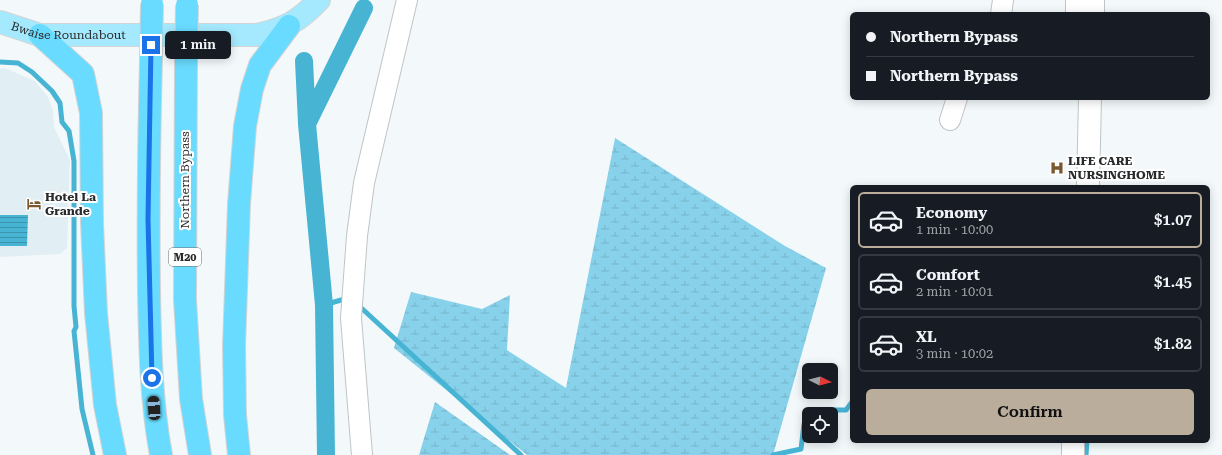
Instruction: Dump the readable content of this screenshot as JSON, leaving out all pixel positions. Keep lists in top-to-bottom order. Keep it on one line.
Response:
{"streets":{"highway":["Northern Bypass","M20"],"main road":["Bwaise Roundabout"]},"places":{"hospital":["LIFE CARE NURSINGHOME"],"hotel":["Hotel La Grande"]},"north":"right","page":{"banner":["Northern Bypass","Northern Bypass"],"bubble":"1 min","list":[{"name":"Economy","note":"1 min · 10:00","value":"$1.07"},{"name":"Comfort","note":"2 min · 10:01","value":"$1.45"},{"name":"XL","note":"3 min · 10:02","value":"$1.82"}],"buttons":"Confirm"}}
